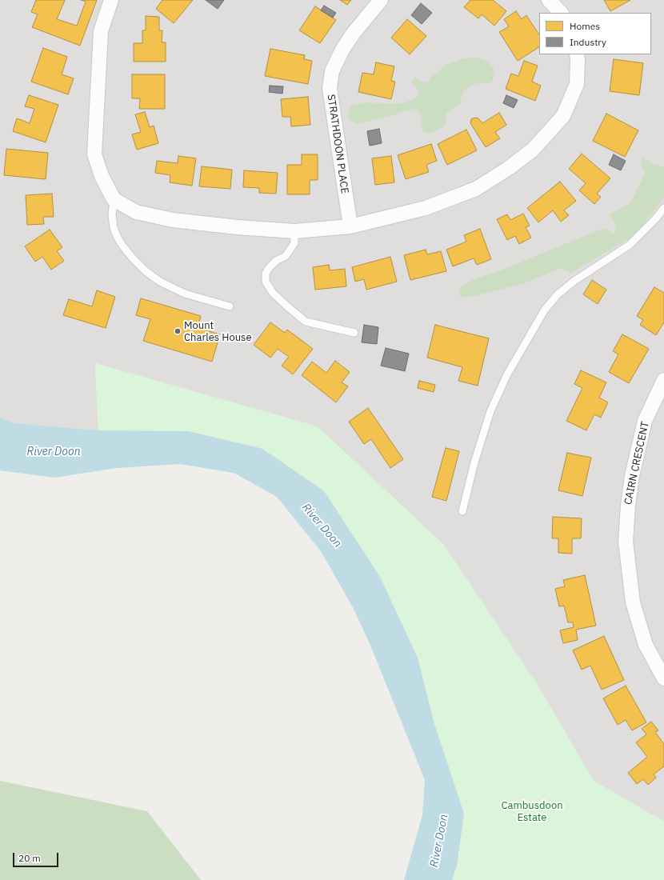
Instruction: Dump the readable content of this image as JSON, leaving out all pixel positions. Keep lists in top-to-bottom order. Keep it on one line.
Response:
{"streets":{"street":["STRATHDOON PLACE","CAIRN CRESCENT"]},"water":["River Doon"],"parks":["Cambusdoon Estate"],"places":["Mount Charles House"],"legend":["Homes","Industry"],"scale_bar":"20 m"}
